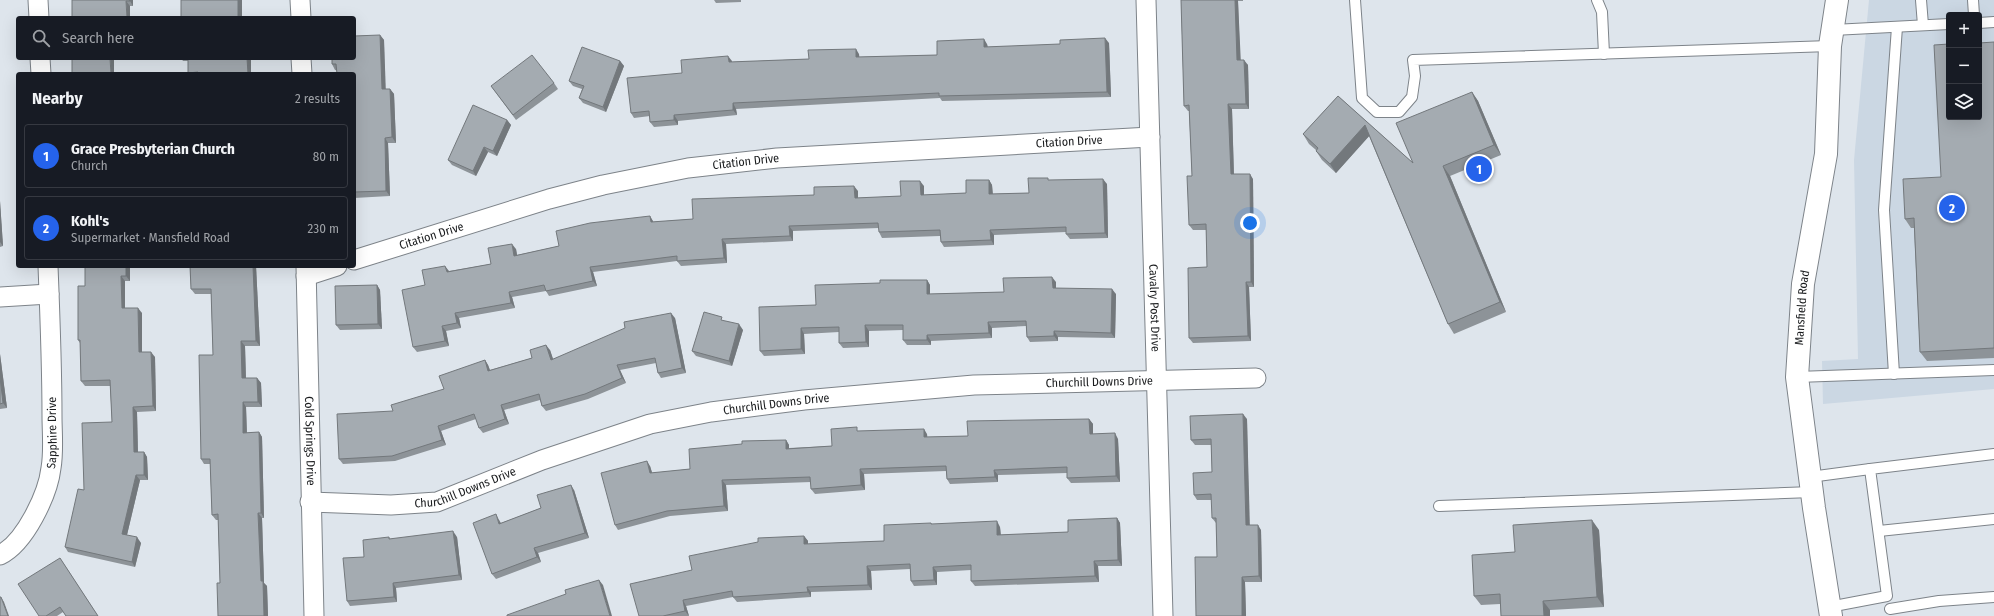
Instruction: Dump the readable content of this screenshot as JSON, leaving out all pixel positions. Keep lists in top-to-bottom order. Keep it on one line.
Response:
{"streets":{"street":["Citation Drive","Cavalry Post Drive","Mansfield Road","Churchill Downs Drive","Sapphire Drive","Cold Springs Drive"]},"crossings":[["Citation Drive","Cavalry Post Drive"],["Cavalry Post Drive","Churchill Downs Drive"],["Churchill Downs Drive","Cold Springs Drive"]],"page":{"map_buttons":["+","−"],"search":"Search here","heading":["Nearby","2 results"],"list":[{"mark":"1","name":"Grace Presbyterian Church","note":"Church","value":"80 m"},{"mark":"2","name":"Kohl's","note":"Supermarket · Mansfield Road","value":"230 m"}],"pins":["1","2"]}}
